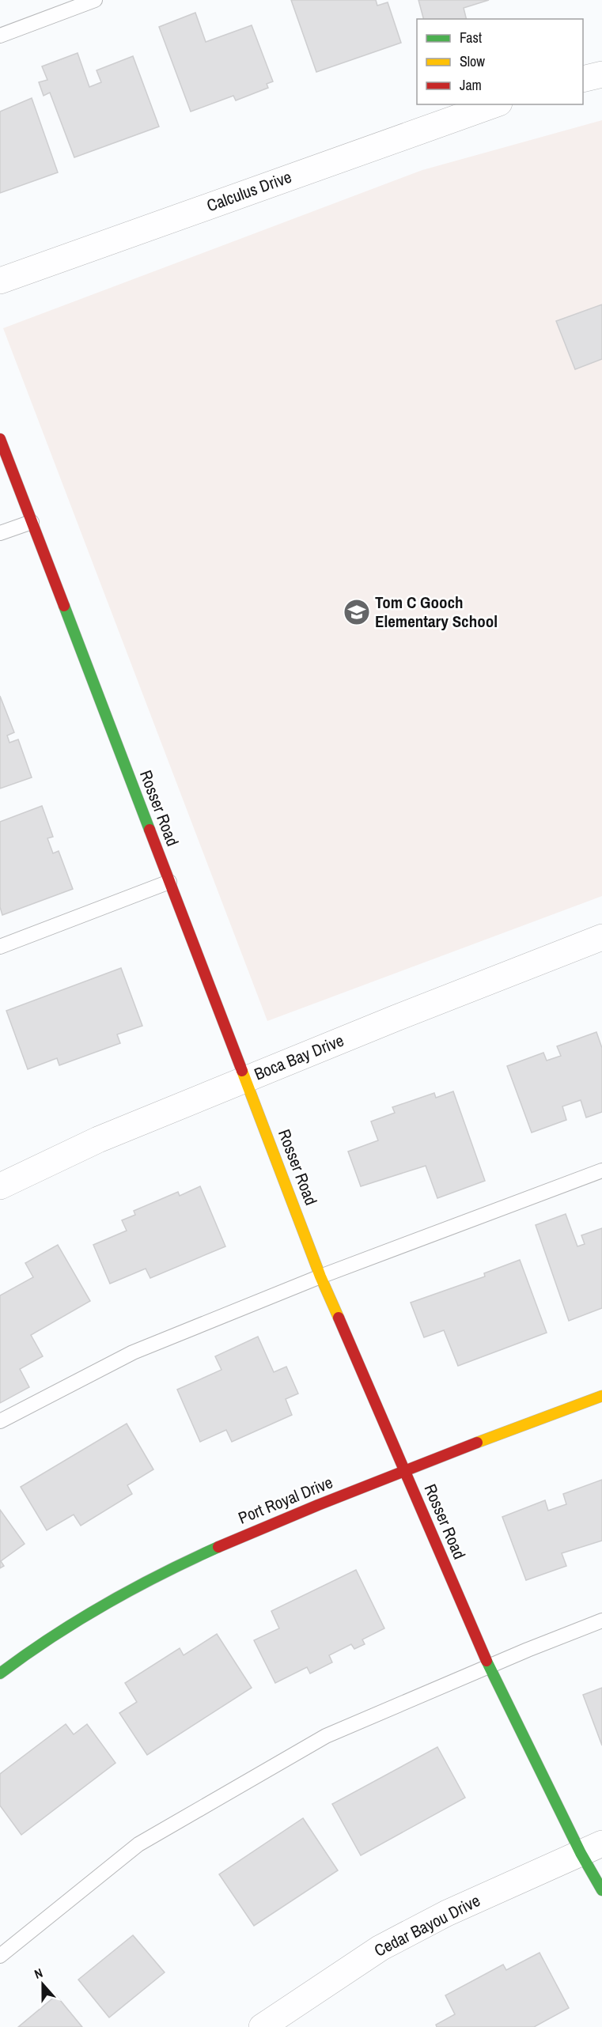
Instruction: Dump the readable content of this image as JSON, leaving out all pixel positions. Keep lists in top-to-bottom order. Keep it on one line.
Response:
{"streets":{"street":["Calculus Drive","Rosser Road","Boca Bay Drive","Port Royal Drive","Cedar Bayou Drive"]},"crossings":[["Rosser Road","Boca Bay Drive"],["Rosser Road","Port Royal Drive"],["Rosser Road","Cedar Bayou Drive"]],"places":{"school or university":["Tom C Gooch Elementary School"]},"legend":["Fast","Slow","Jam"],"north":"top"}
